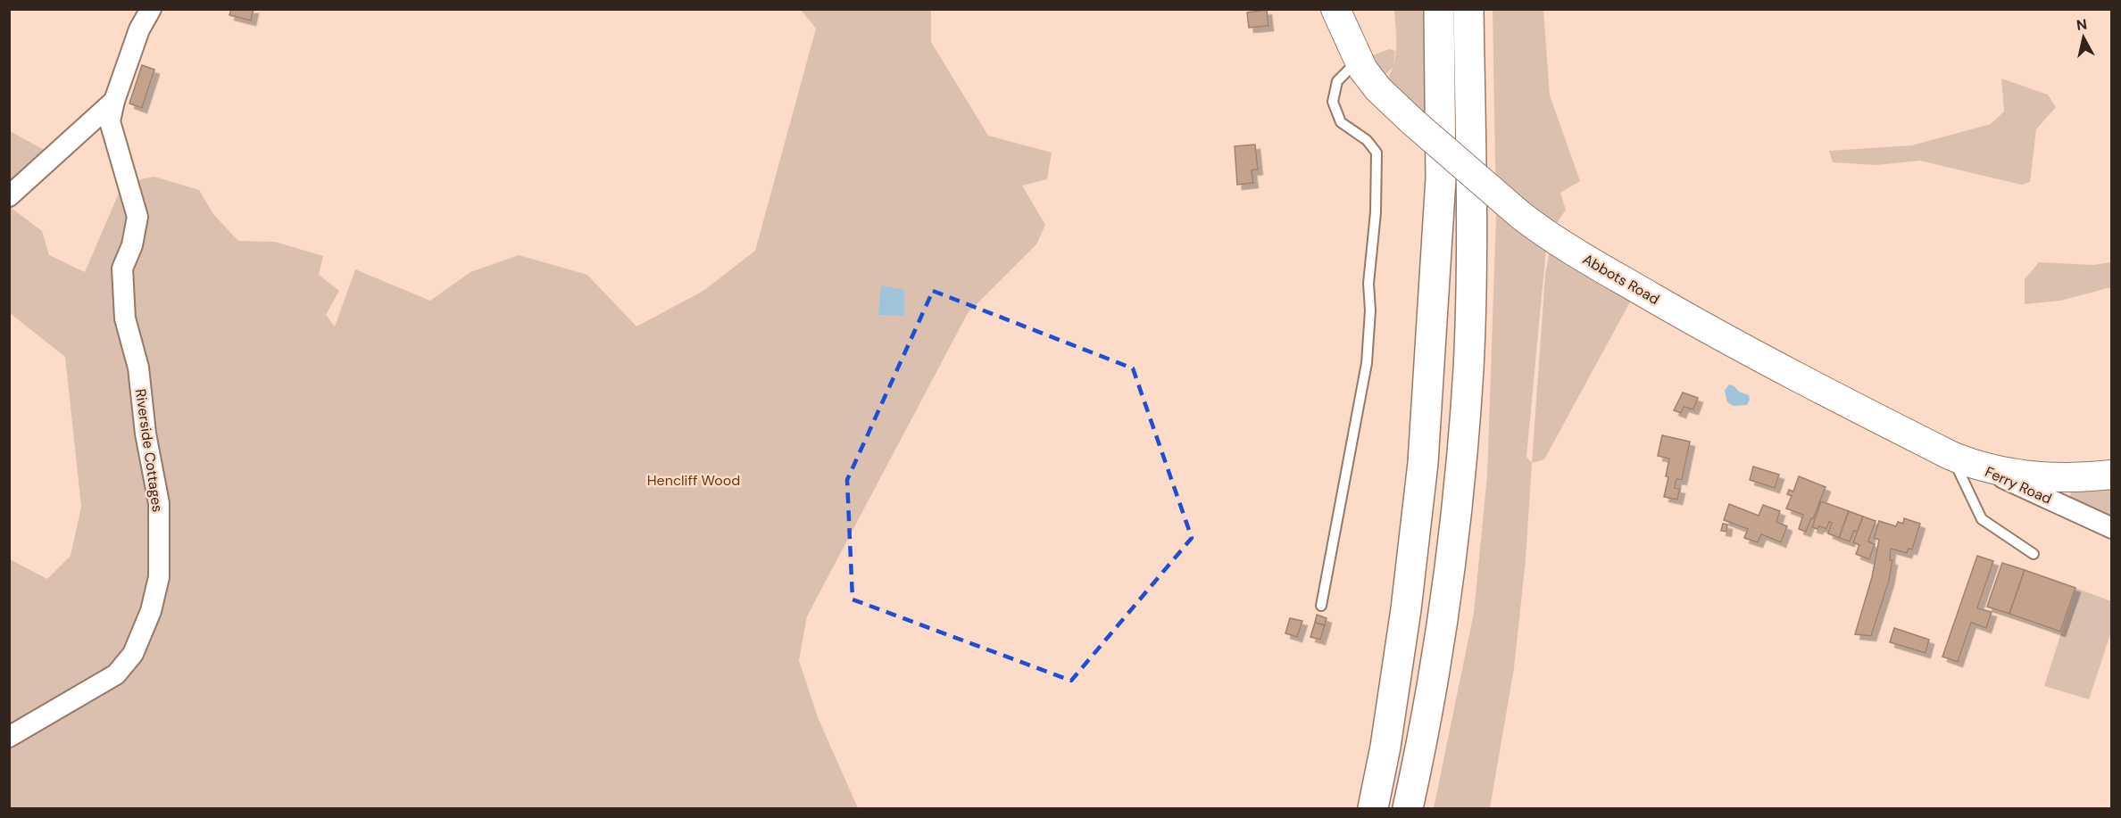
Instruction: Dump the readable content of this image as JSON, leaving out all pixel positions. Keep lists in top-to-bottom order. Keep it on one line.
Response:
{"streets":{"street":["Abbots Road","Riverside Cottages","Ferry Road"]},"crossings":[["Abbots Road","Ferry Road"]],"parks":["Hencliff Wood"],"north":"top"}
